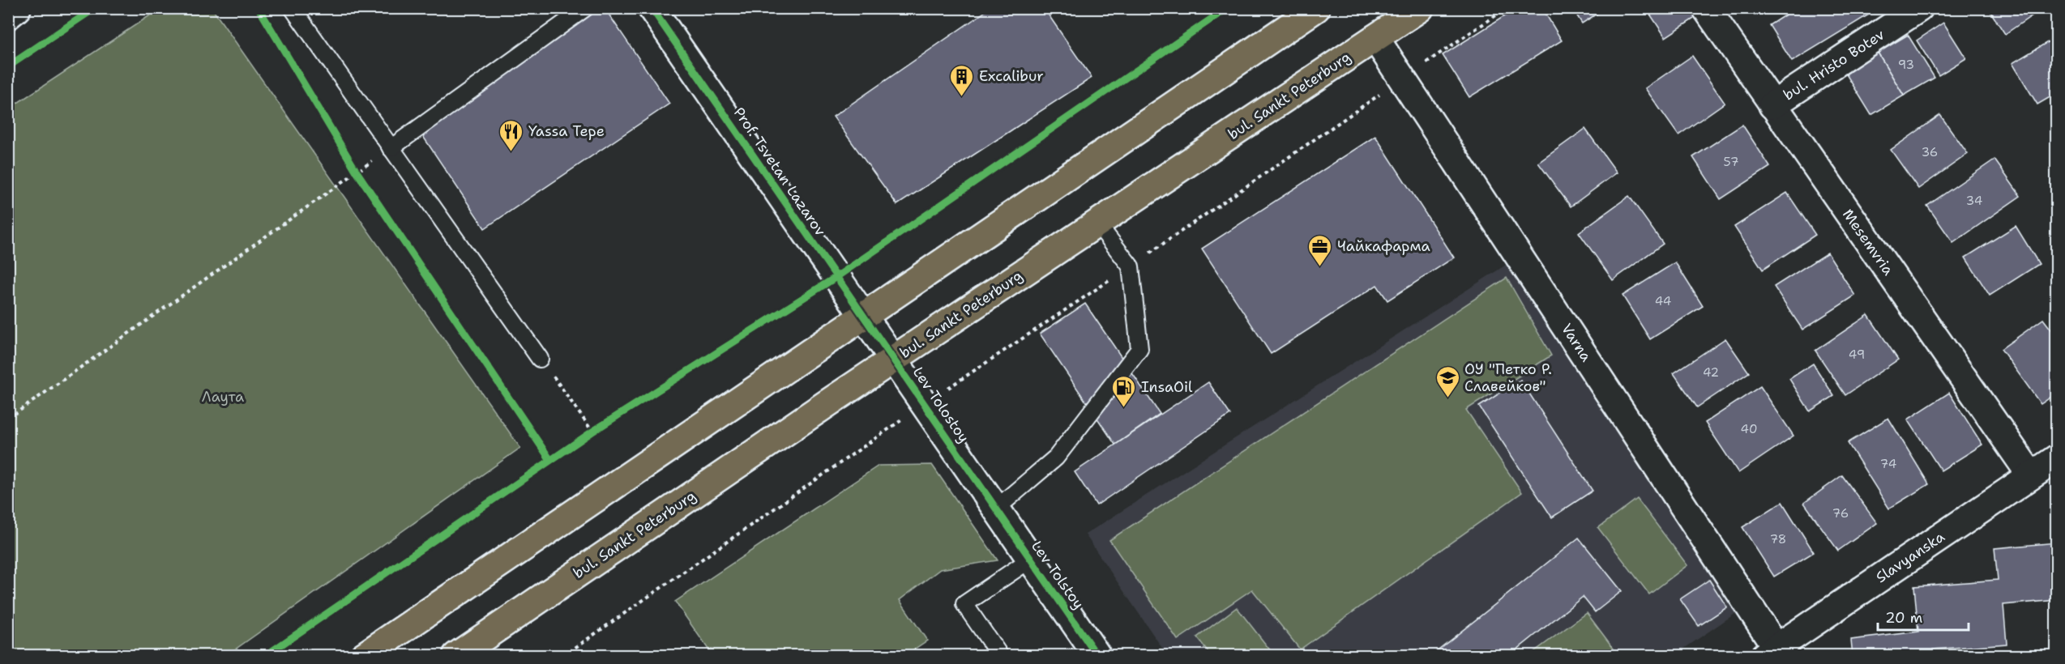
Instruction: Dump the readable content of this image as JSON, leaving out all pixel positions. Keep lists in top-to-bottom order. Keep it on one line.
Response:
{"streets":{"main road":["bul. Sankt Peterburg"],"street":["bul. Hristo Botev","Prof. Tsvetan Lazarov","Mesemvria","Varna","Lev Tolostoy","Slavyanska","Lev Tolstoy"]},"crossings":[["bul. Hristo Botev","Mesemvria"],["bul. Sankt Peterburg","Varna"],["bul. Sankt Peterburg","Lev Tolostoy"],["Prof. Tsvetan Lazarov","Lev Tolostoy"],["Mesemvria","Slavyanska"],["Varna","Slavyanska"],["Lev Tolostoy","Lev Tolstoy"]],"parks":["Лаута"],"places":{"building":["Excalibur"],"restaurant":["Yassa Tepe"],"office":["Чайкафарма"],"school or university":["ОУ \"Петко Р. Славейков\""],"fuel station":["InsaOil"]},"house_numbers":["93","36","57","34","44","49","42","40","74","76","78"],"scale_bar":"20 m"}
